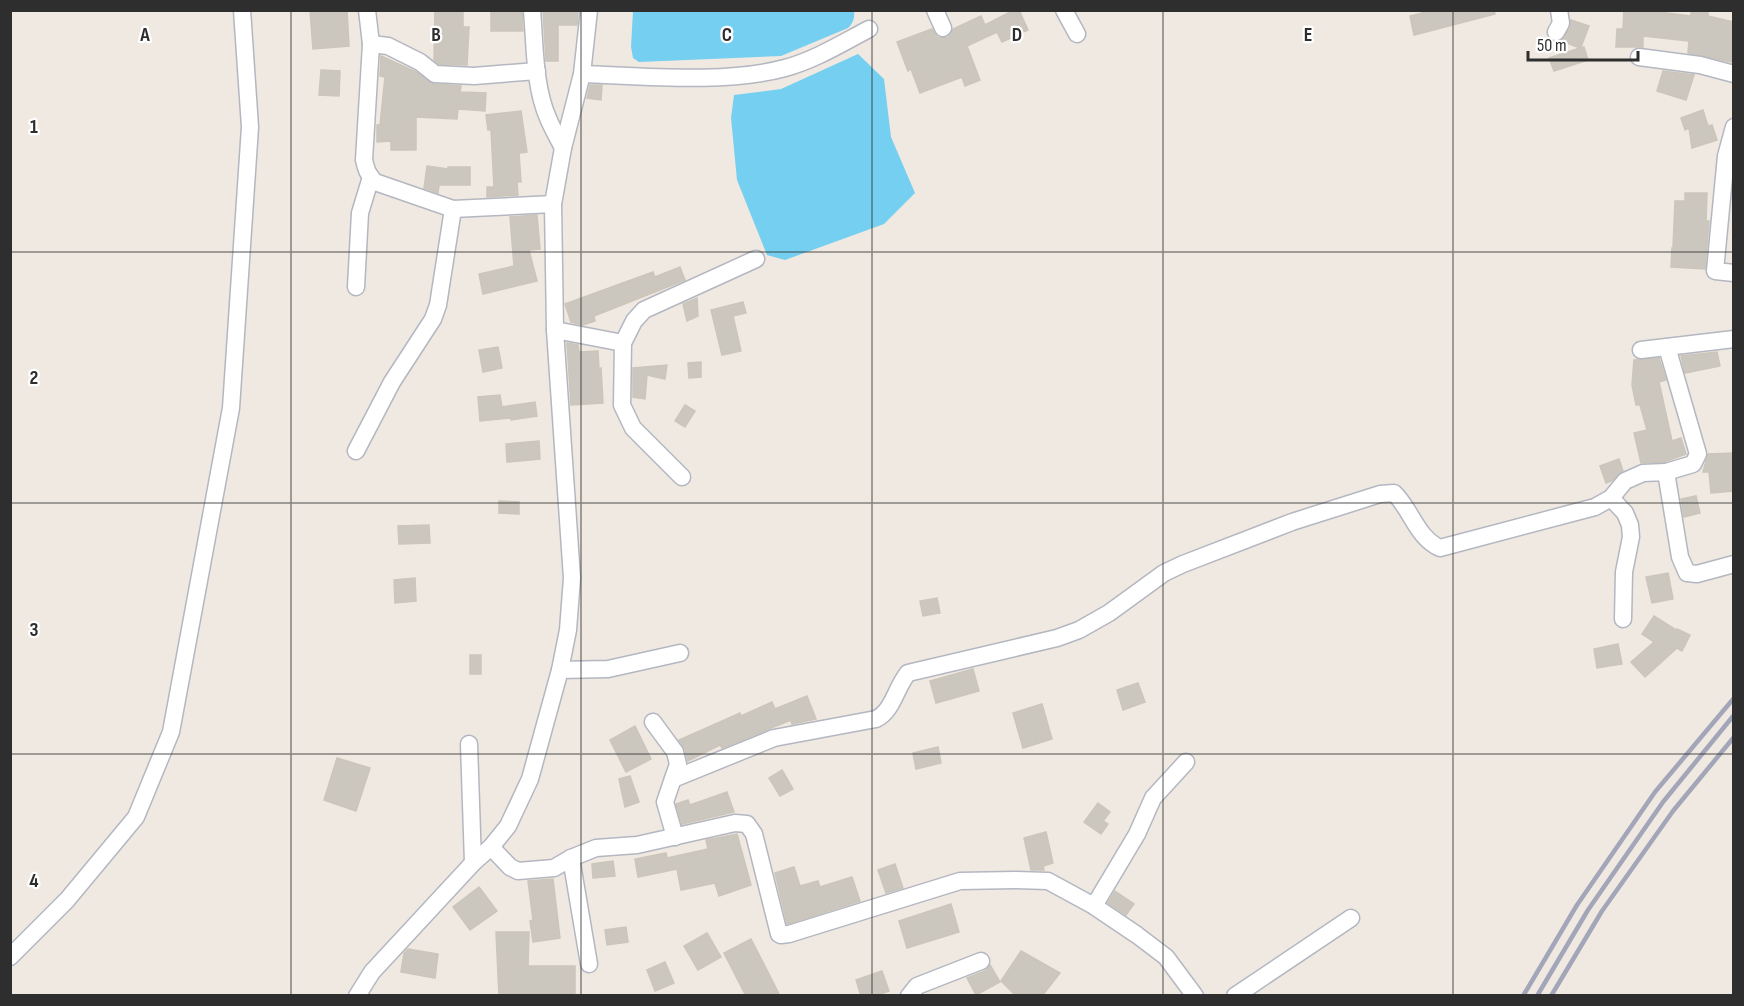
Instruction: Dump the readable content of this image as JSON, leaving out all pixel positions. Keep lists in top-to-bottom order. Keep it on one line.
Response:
{"scale_bar":"50 m","grid":{"columns":["A","B","C","D","E"],"rows":["1","2","3","4"]}}
